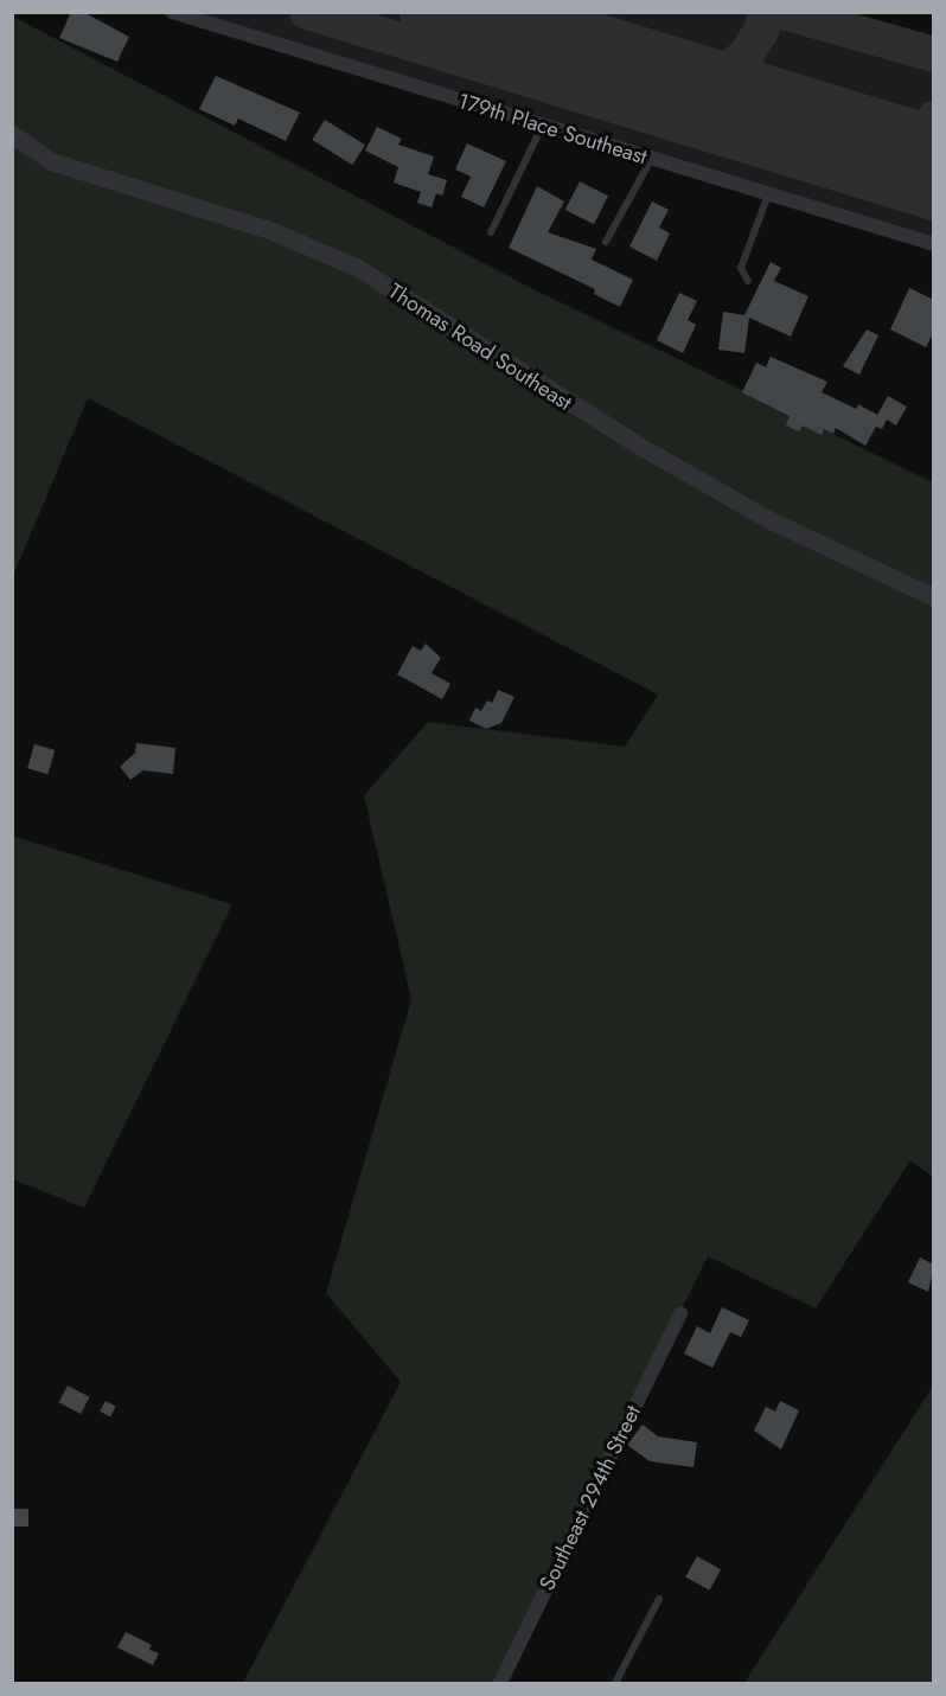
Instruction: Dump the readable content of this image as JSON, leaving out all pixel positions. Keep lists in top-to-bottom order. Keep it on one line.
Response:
{"streets":{"street":["179th Place Southeast","Thomas Road Southeast","Southeast 294th Street"]}}
